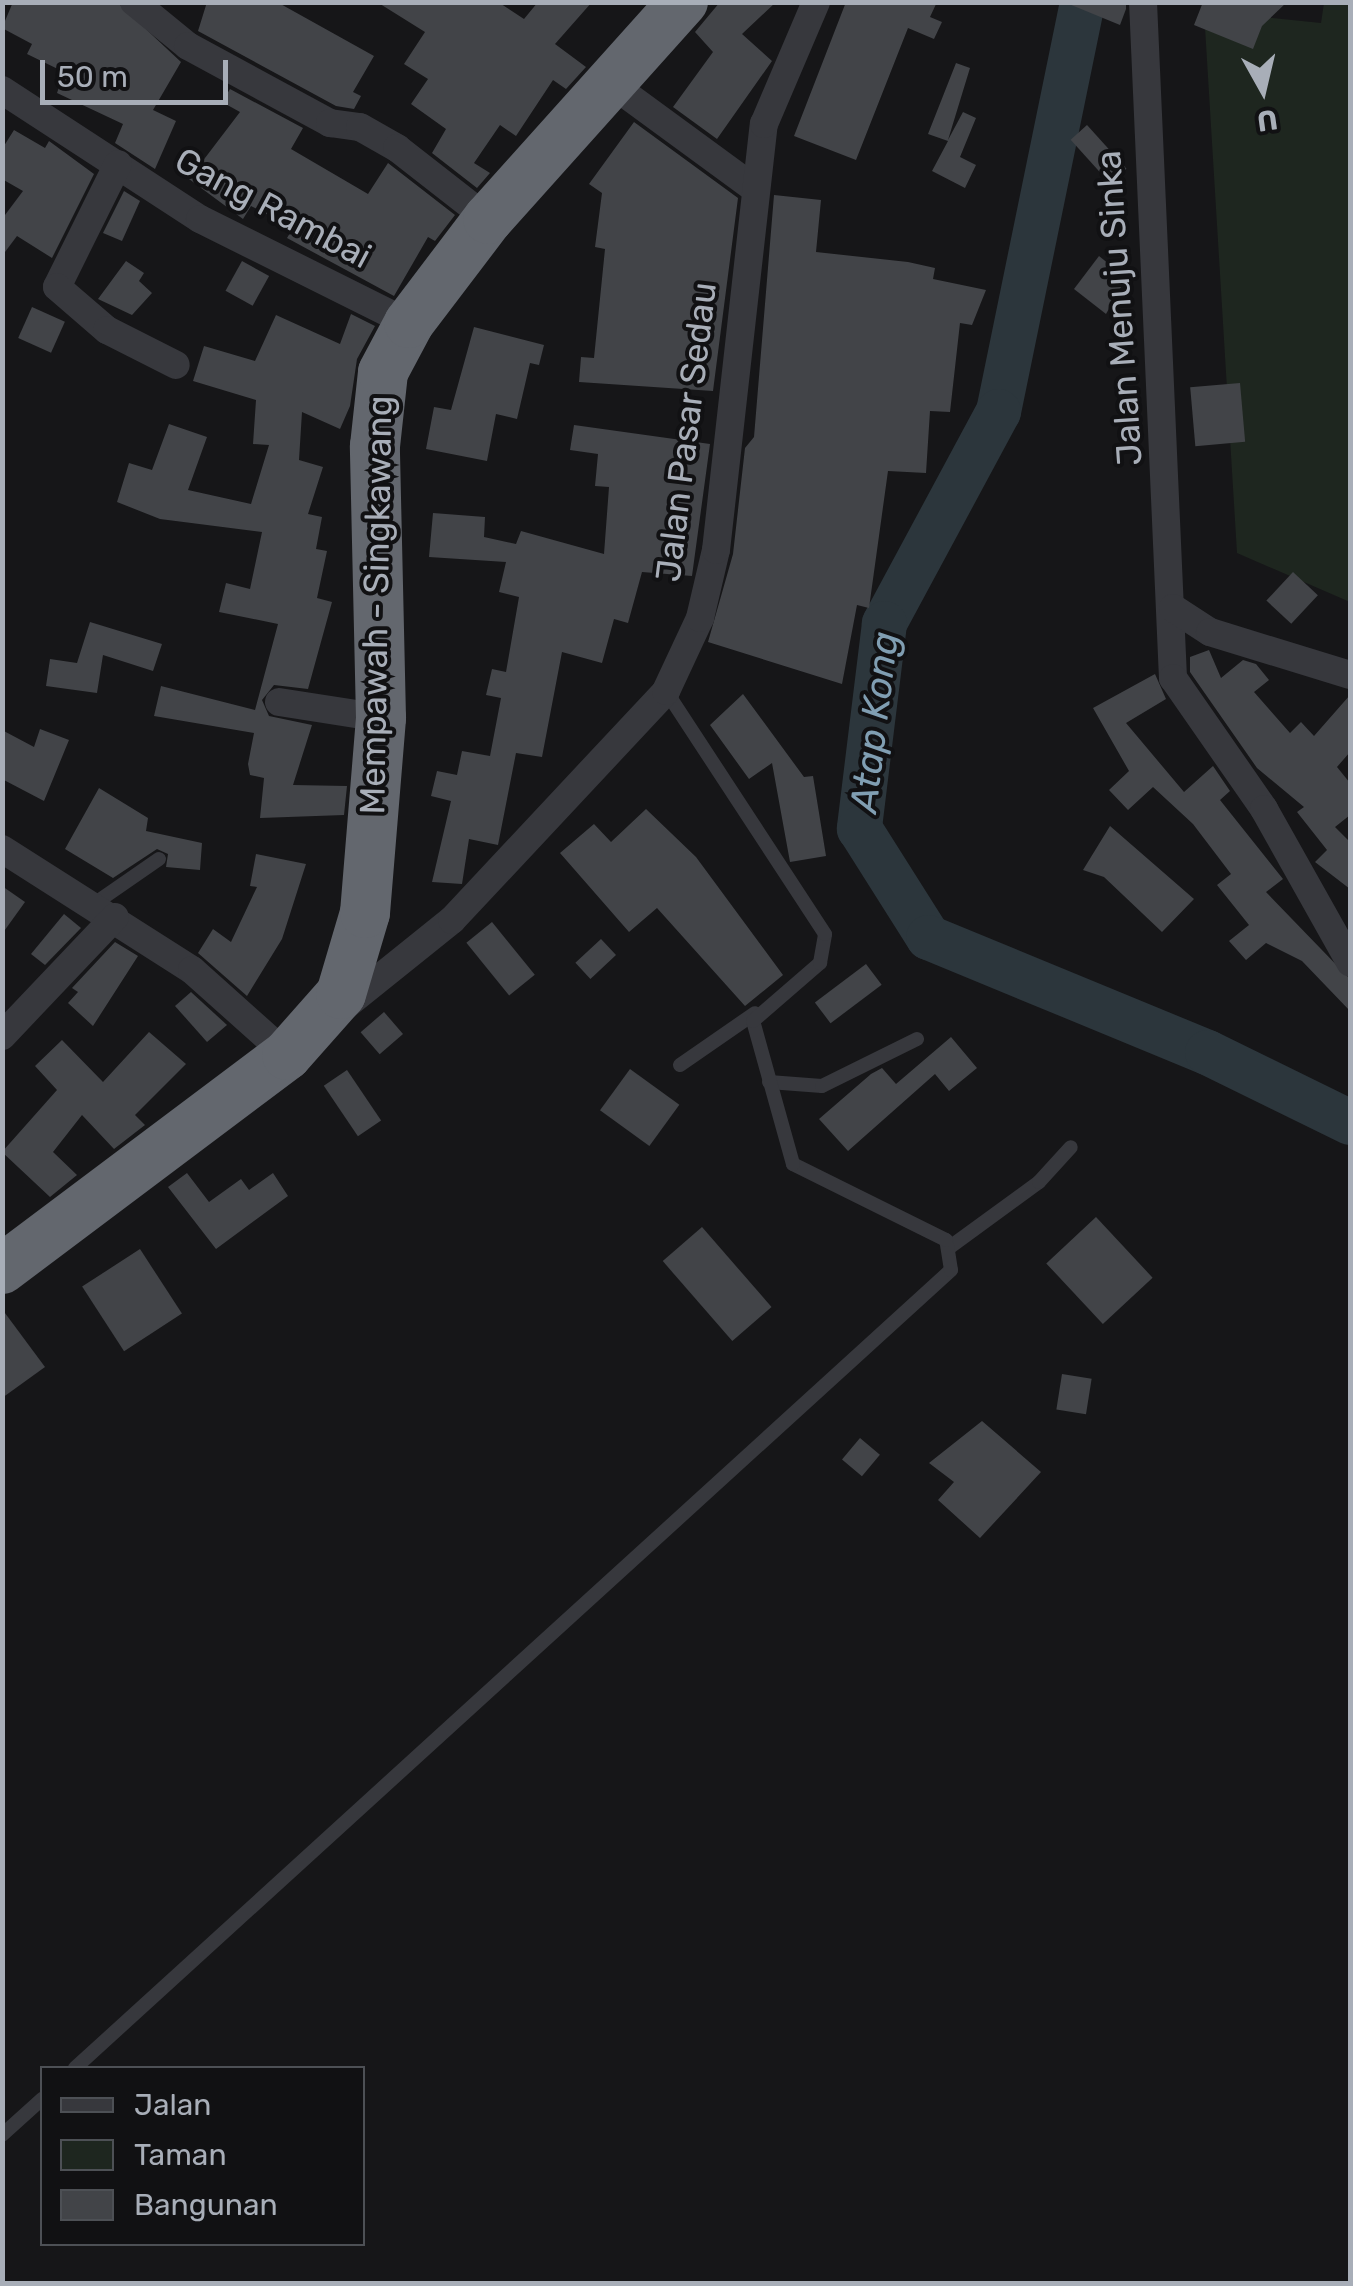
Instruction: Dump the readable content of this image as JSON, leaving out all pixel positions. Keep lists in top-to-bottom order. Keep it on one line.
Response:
{"streets":{"highway":["Mempawah - Singkawang"],"street":["Gang Rambai","Jalan Menuju Sinka","Jalan Pasar Sedau"]},"crossings":[["Gang Rambai","Mempawah - Singkawang"],["Jalan Pasar Sedau","Mempawah - Singkawang"]],"water":["Atap Kong"],"legend":["Jalan","Taman","Bangunan"],"scale_bar":"50 m","north":"bottom"}
